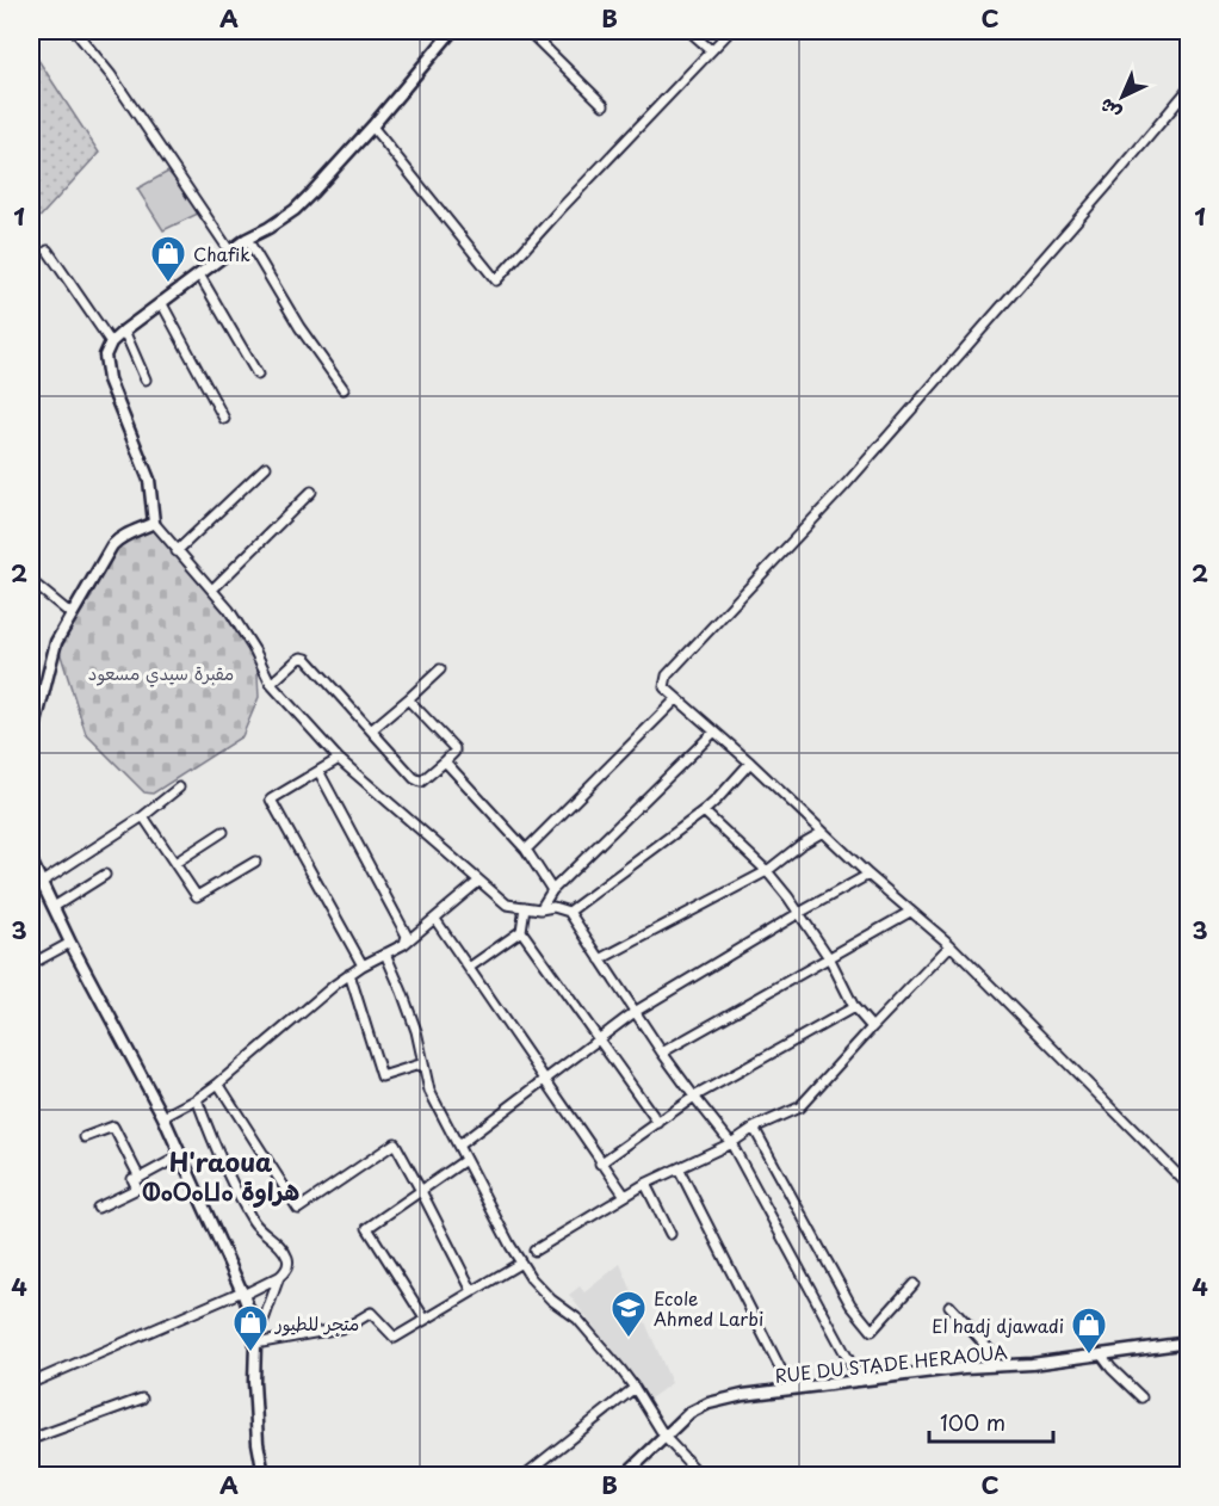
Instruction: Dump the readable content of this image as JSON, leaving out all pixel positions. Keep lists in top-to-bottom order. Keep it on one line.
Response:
{"streets":{"street":["RUE DU STADE HERAOUA"]},"districts":["H'raoua ⵀⴰⵔⴰⵡⴰ هراوة"],"parks":["مقبرة سيدي مسعود"],"places":{"shop":["Chafik","متجر للطيور","El hadj djawadi"],"school or university":["Ecole Ahmed Larbi"]},"scale_bar":"100 m","north":"bottom left","grid":{"columns":["A","B","C"],"rows":["1","2","3","4"]}}
